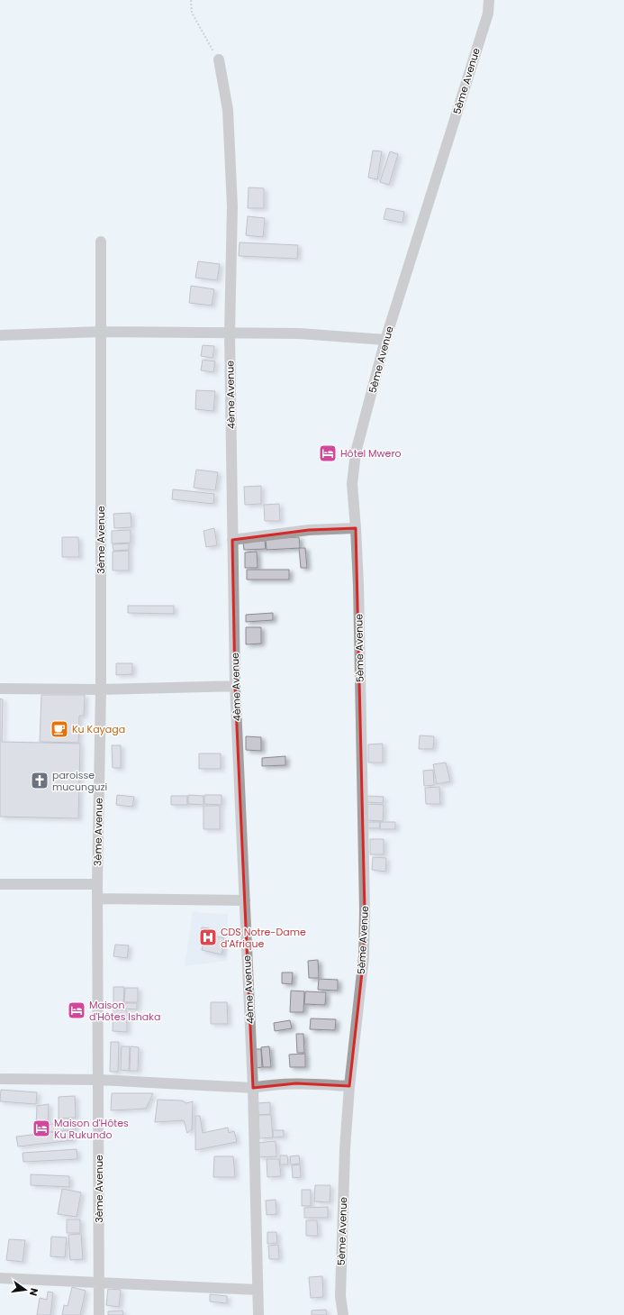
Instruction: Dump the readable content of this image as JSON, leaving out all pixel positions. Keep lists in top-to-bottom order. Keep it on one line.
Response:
{"streets":{"street":["5ème Avenue","4ème Avenue","3ème Avenue"]},"places":{"hotel":["Hôtel Mwero","Maison d'Hôtes Ishaka","Maison d'Hôtes Ku Rukundo"],"cafe":["Ku Kayaga"],"church":["paroisse mucunguzi"],"hospital":["CDS Notre-Dame d'Afrique"]},"north":"right"}
